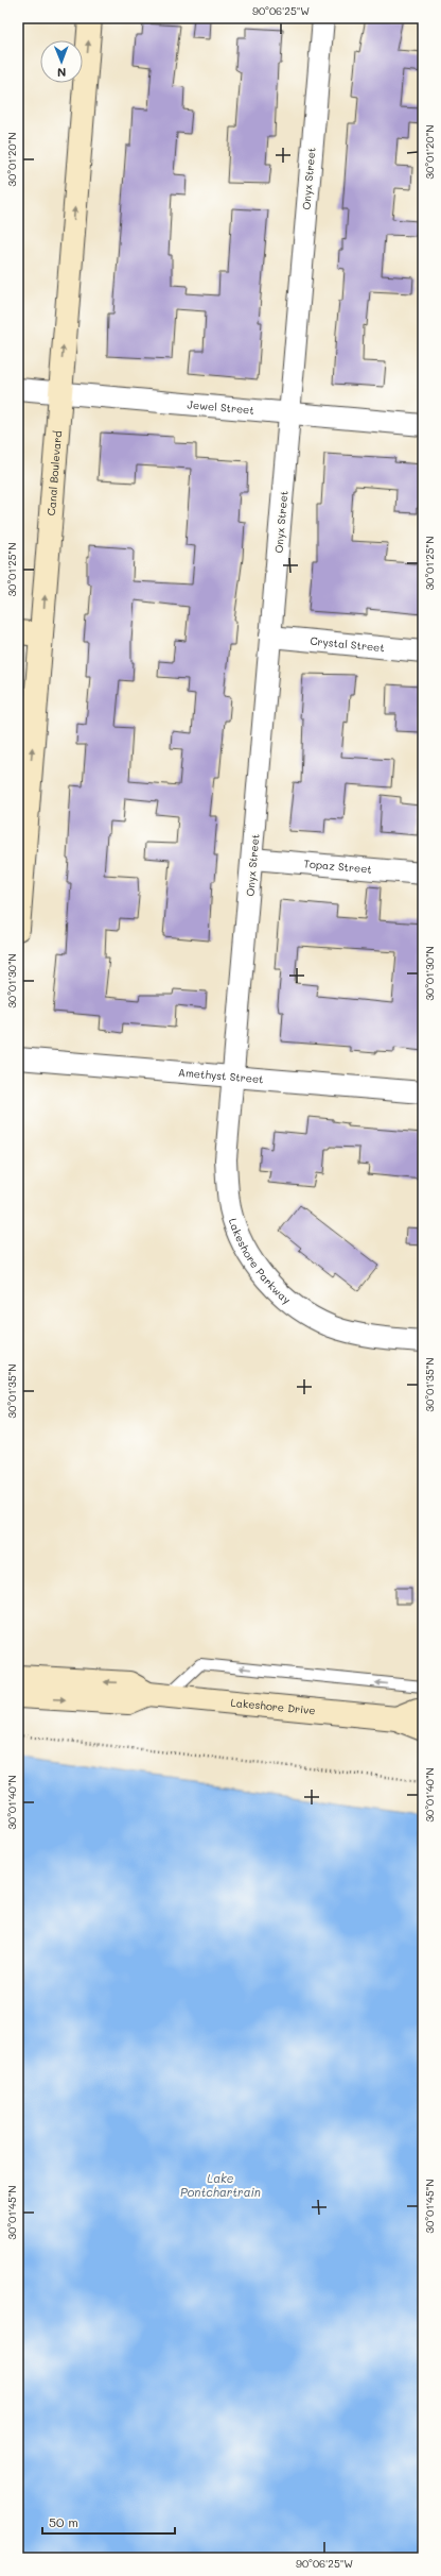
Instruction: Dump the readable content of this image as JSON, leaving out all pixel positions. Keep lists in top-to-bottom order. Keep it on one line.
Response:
{"streets":{"street":["Onyx Street","Jewel Street","Canal Boulevard","Crystal Street","Topaz Street","Amethyst Street","Lakeshore Parkway","Lakeshore Drive"]},"crossings":[["Onyx Street","Jewel Street"],["Onyx Street","Crystal Street"],["Onyx Street","Topaz Street"],["Onyx Street","Amethyst Street"],["Onyx Street","Lakeshore Parkway"],["Jewel Street","Canal Boulevard"],["Amethyst Street","Lakeshore Parkway"]],"one_way":["Canal Boulevard"],"water":["Lake Pontchartrain"],"scale_bar":"50 m","north":"bottom","coordinates":["90°06'25\"W","30°01'20\"N","30°01'25\"N","30°01'30\"N","30°01'35\"N","30°01'40\"N","30°01'45\"N"]}
